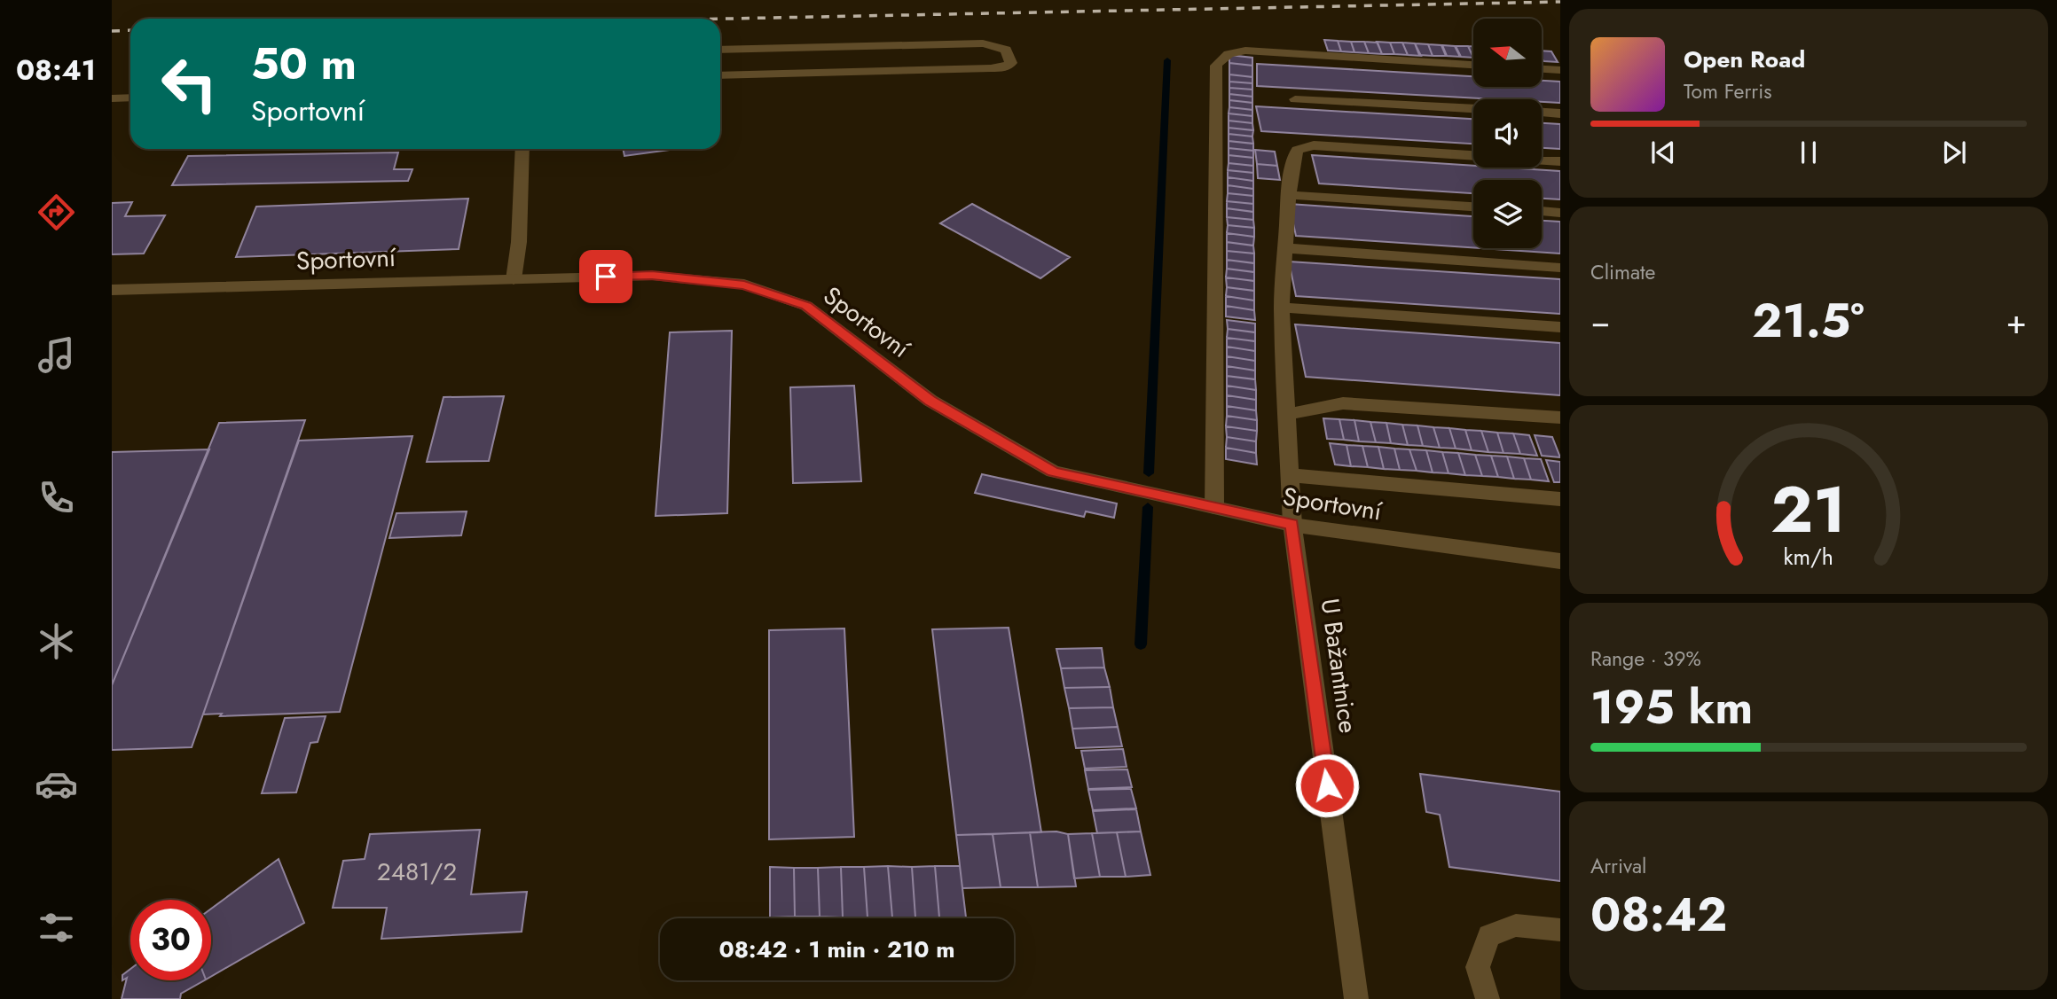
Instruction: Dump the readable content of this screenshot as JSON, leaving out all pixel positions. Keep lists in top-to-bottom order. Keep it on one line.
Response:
{"streets":{"street":["Sportovní","U Bažantnice"]},"crossings":[["Sportovní","U Bažantnice"]],"house_numbers":["2481/2"],"north":"left","page":{"tabs":"08:41","turn":["50 m","Sportovní"],"song":["Open Road","Tom Ferris"],"tile":["Climate",["Range · 39%","195 km"],["Arrival","08:42"]],"heat":["−","21.5°","+"],"limit":"30","trip":"08:42 · 1 min · 210 m","gauge":["21","km/h"]}}
